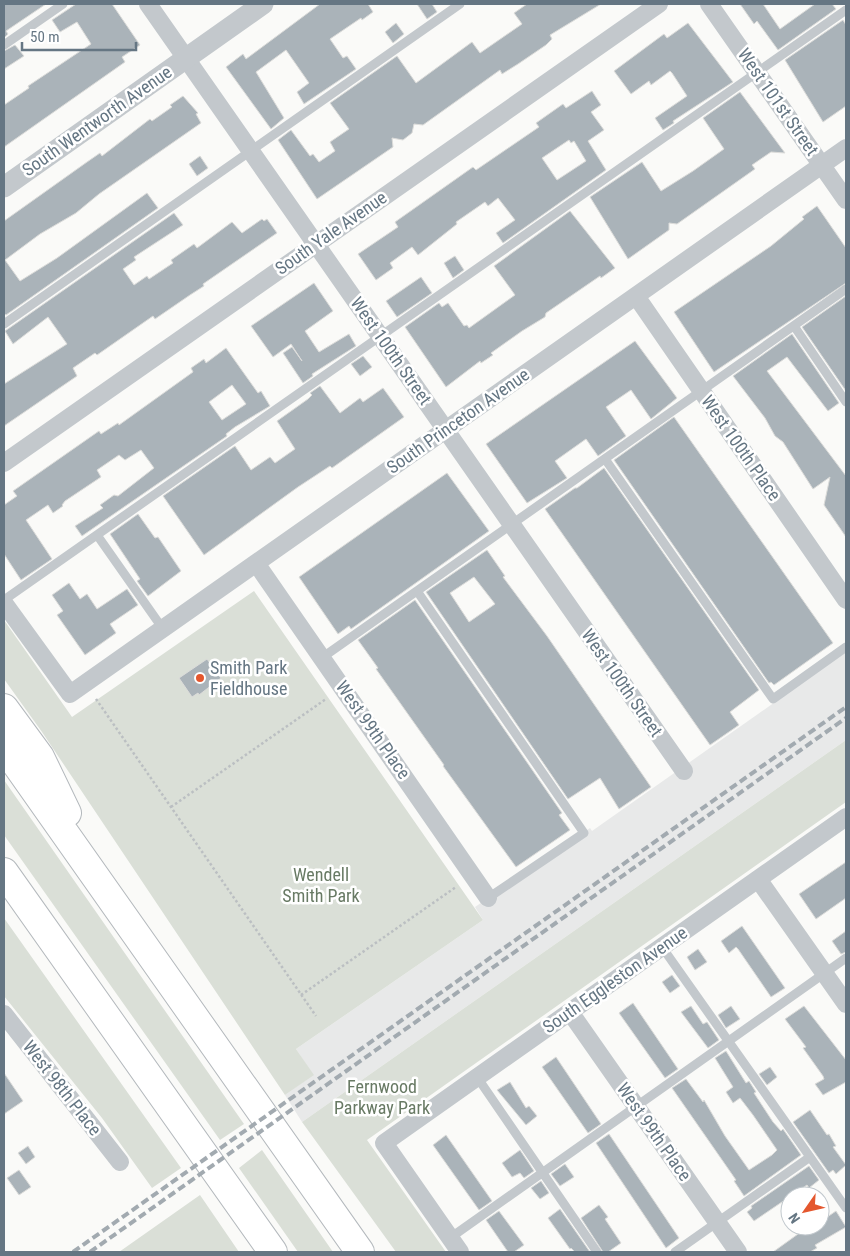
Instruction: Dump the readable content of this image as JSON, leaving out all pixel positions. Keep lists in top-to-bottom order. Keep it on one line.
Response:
{"streets":{"street":["West 101st Street","South Wentworth Avenue","South Yale Avenue","West 100th Street","South Princeton Avenue","West 100th Place","West 99th Place","South Eggleston Avenue","West 98th Place"]},"crossings":[["West 101st Street","South Princeton Avenue"],["South Wentworth Avenue","West 100th Street"],["South Yale Avenue","West 100th Street"],["West 100th Street","South Princeton Avenue"],["South Princeton Avenue","West 100th Place"],["South Princeton Avenue","West 99th Place"],["West 99th Place","South Eggleston Avenue"]],"parks":["Wendell Smith Park","Fernwood Parkway Park"],"places":["Smith Park Fieldhouse"],"scale_bar":"50 m","north":"bottom left"}
